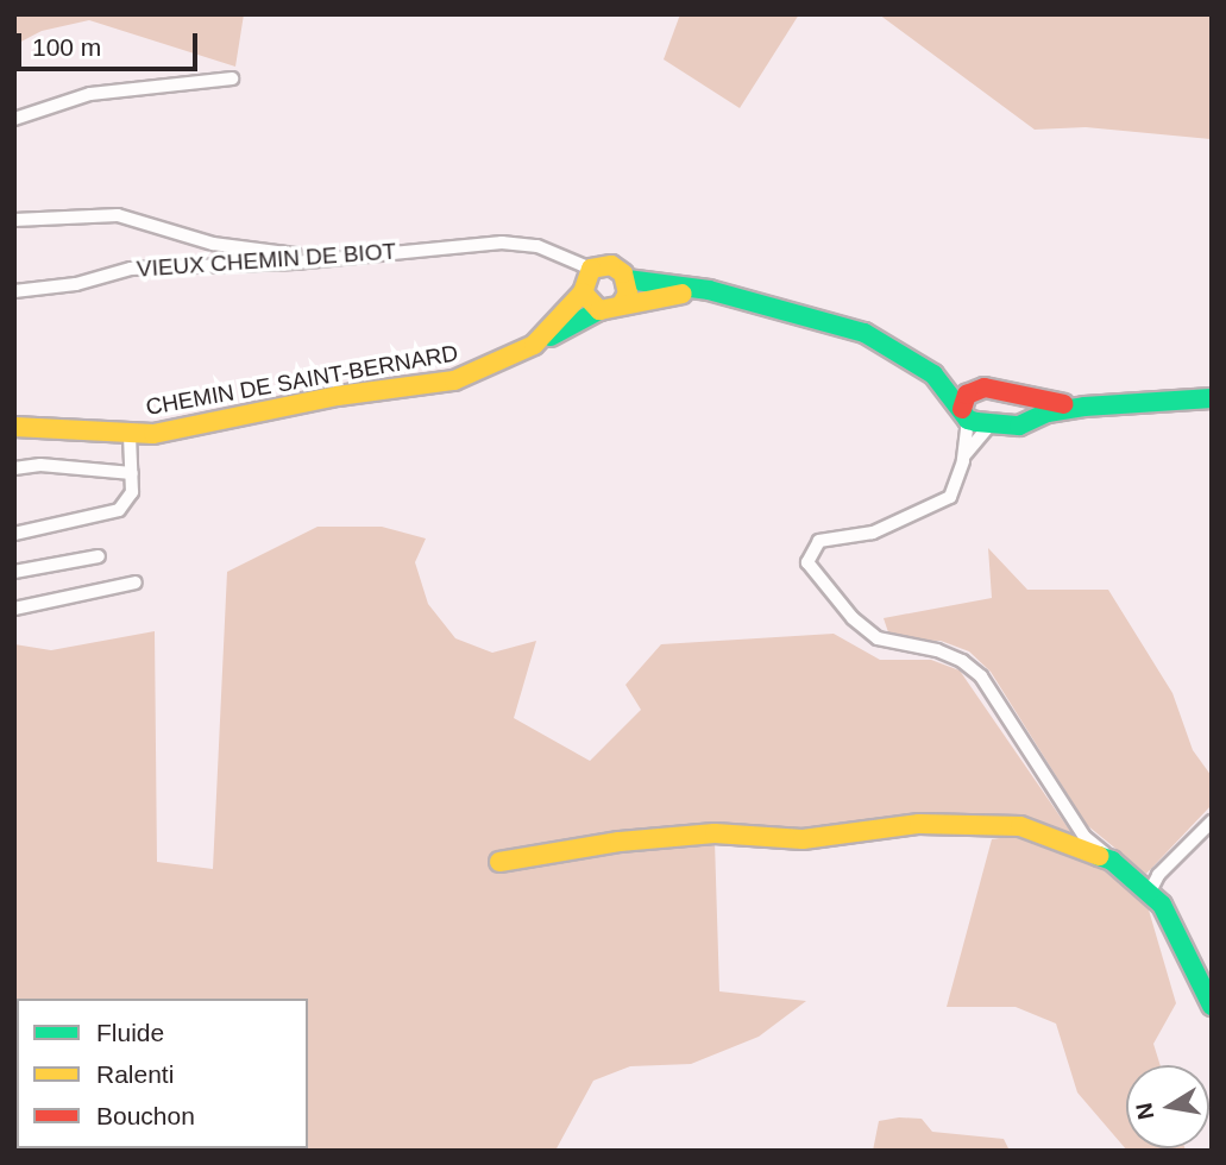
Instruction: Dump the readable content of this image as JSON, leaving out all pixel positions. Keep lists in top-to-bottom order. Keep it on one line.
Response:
{"streets":{"main road":["CHEMIN DE SAINT-BERNARD"],"street":["VIEUX CHEMIN DE BIOT"]},"crossings":[["VIEUX CHEMIN DE BIOT","CHEMIN DE SAINT-BERNARD"]],"legend":["Fluide","Ralenti","Bouchon"],"scale_bar":"100 m","north":"left"}
